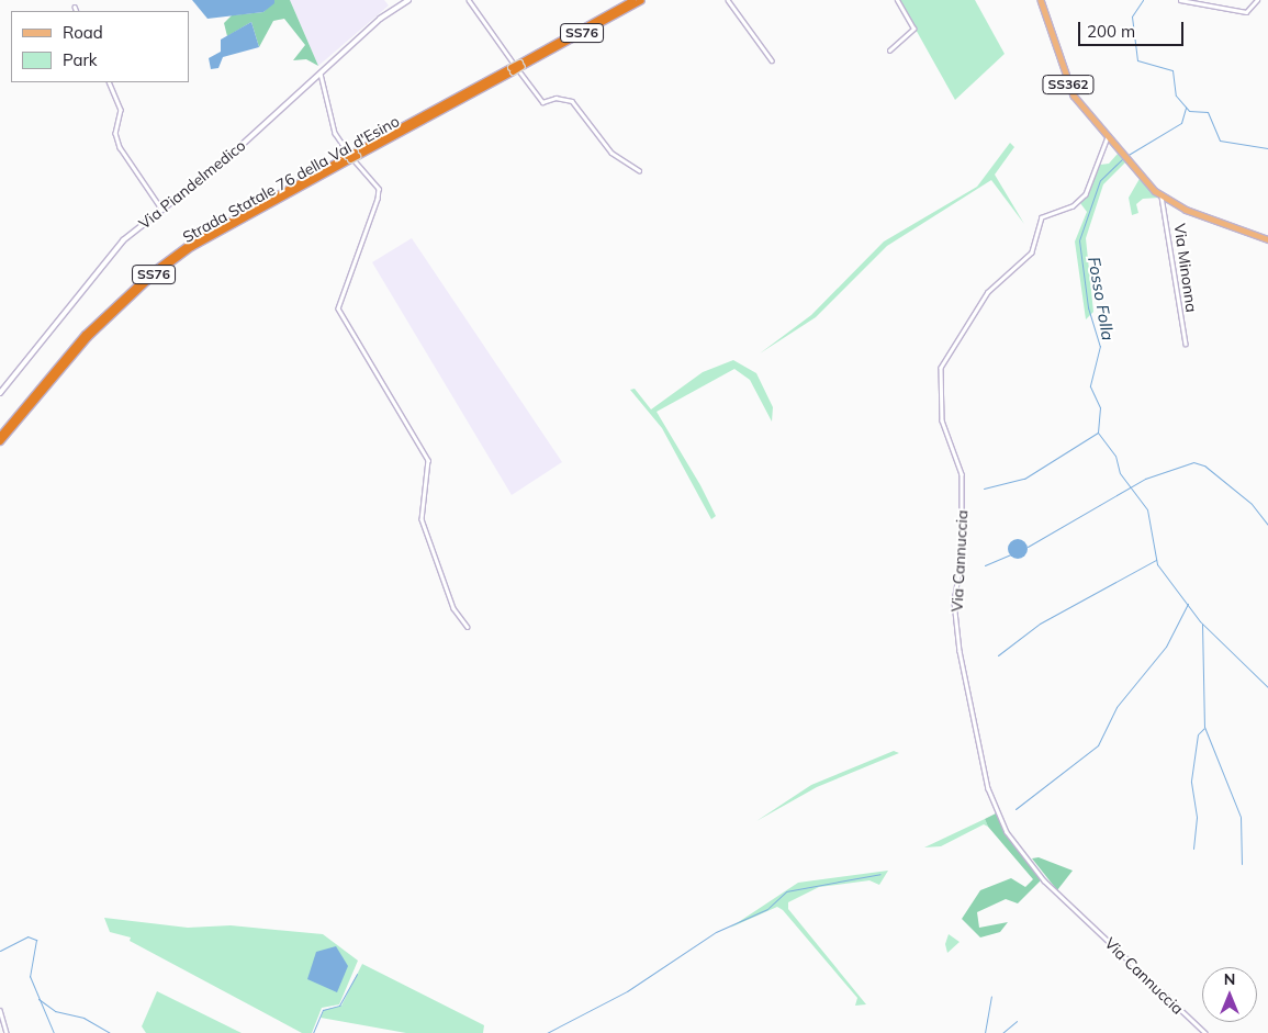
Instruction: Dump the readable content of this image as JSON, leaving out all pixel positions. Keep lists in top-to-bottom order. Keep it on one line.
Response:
{"streets":{"highway":["SS76","Strada Statale 76 della Val d'Esino"],"main road":["SS362","Via Piandelmedico","Via Minonna"],"street":["Via Cannuccia"]},"crossings":[["Via Minonna","Via Cannuccia"]],"water":["Fosso Folla"],"legend":["Road","Park"],"scale_bar":"200 m","north":"top"}
